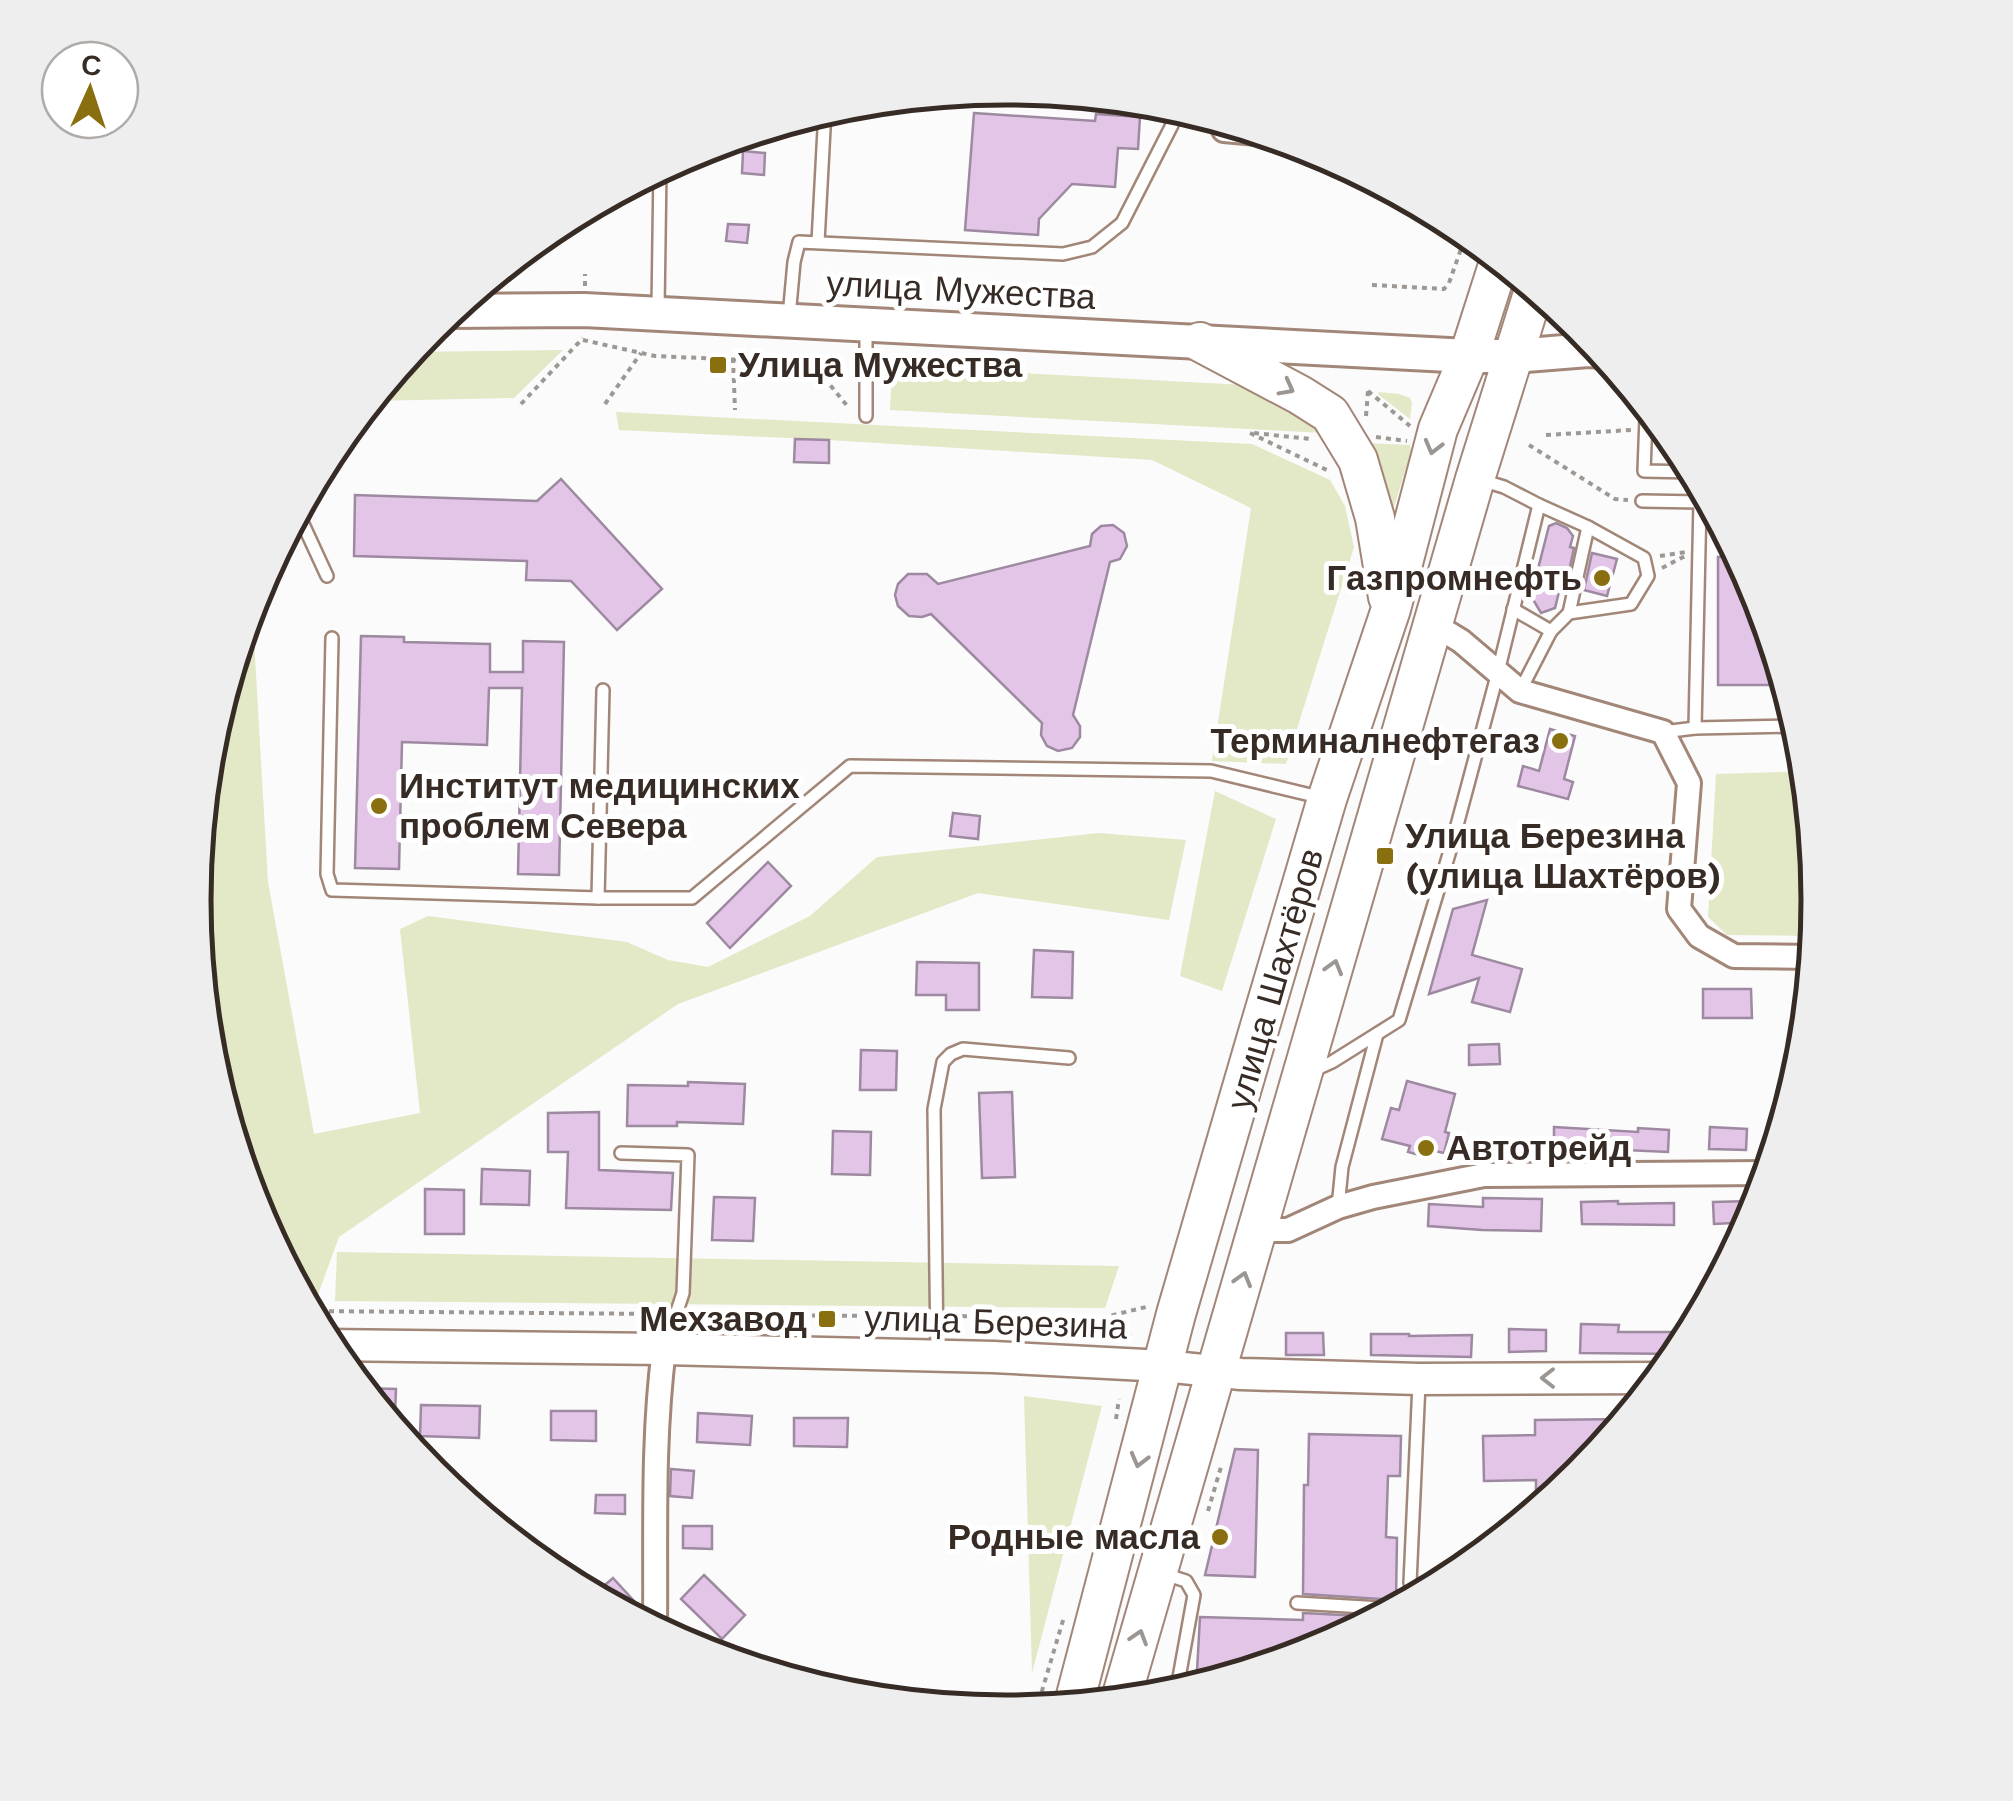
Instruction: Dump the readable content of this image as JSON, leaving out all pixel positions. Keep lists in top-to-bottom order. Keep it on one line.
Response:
{"streets":{"main road":["улица Мужества","улица Шахтёров"],"street":["улица Березина"]},"crossings":[["улица Мужества","улица Шахтёров"],["улица Шахтёров","улица Березина"]],"places":{"transit":["Улица Мужества","Улица Березина (улица Шахтёров)","Мехзавод"],"other":["Газпромнефть","Терминалнефтегаз","Институт медицинских проблем Севера","Автотрейд","Родные масла"]},"north":"top"}
